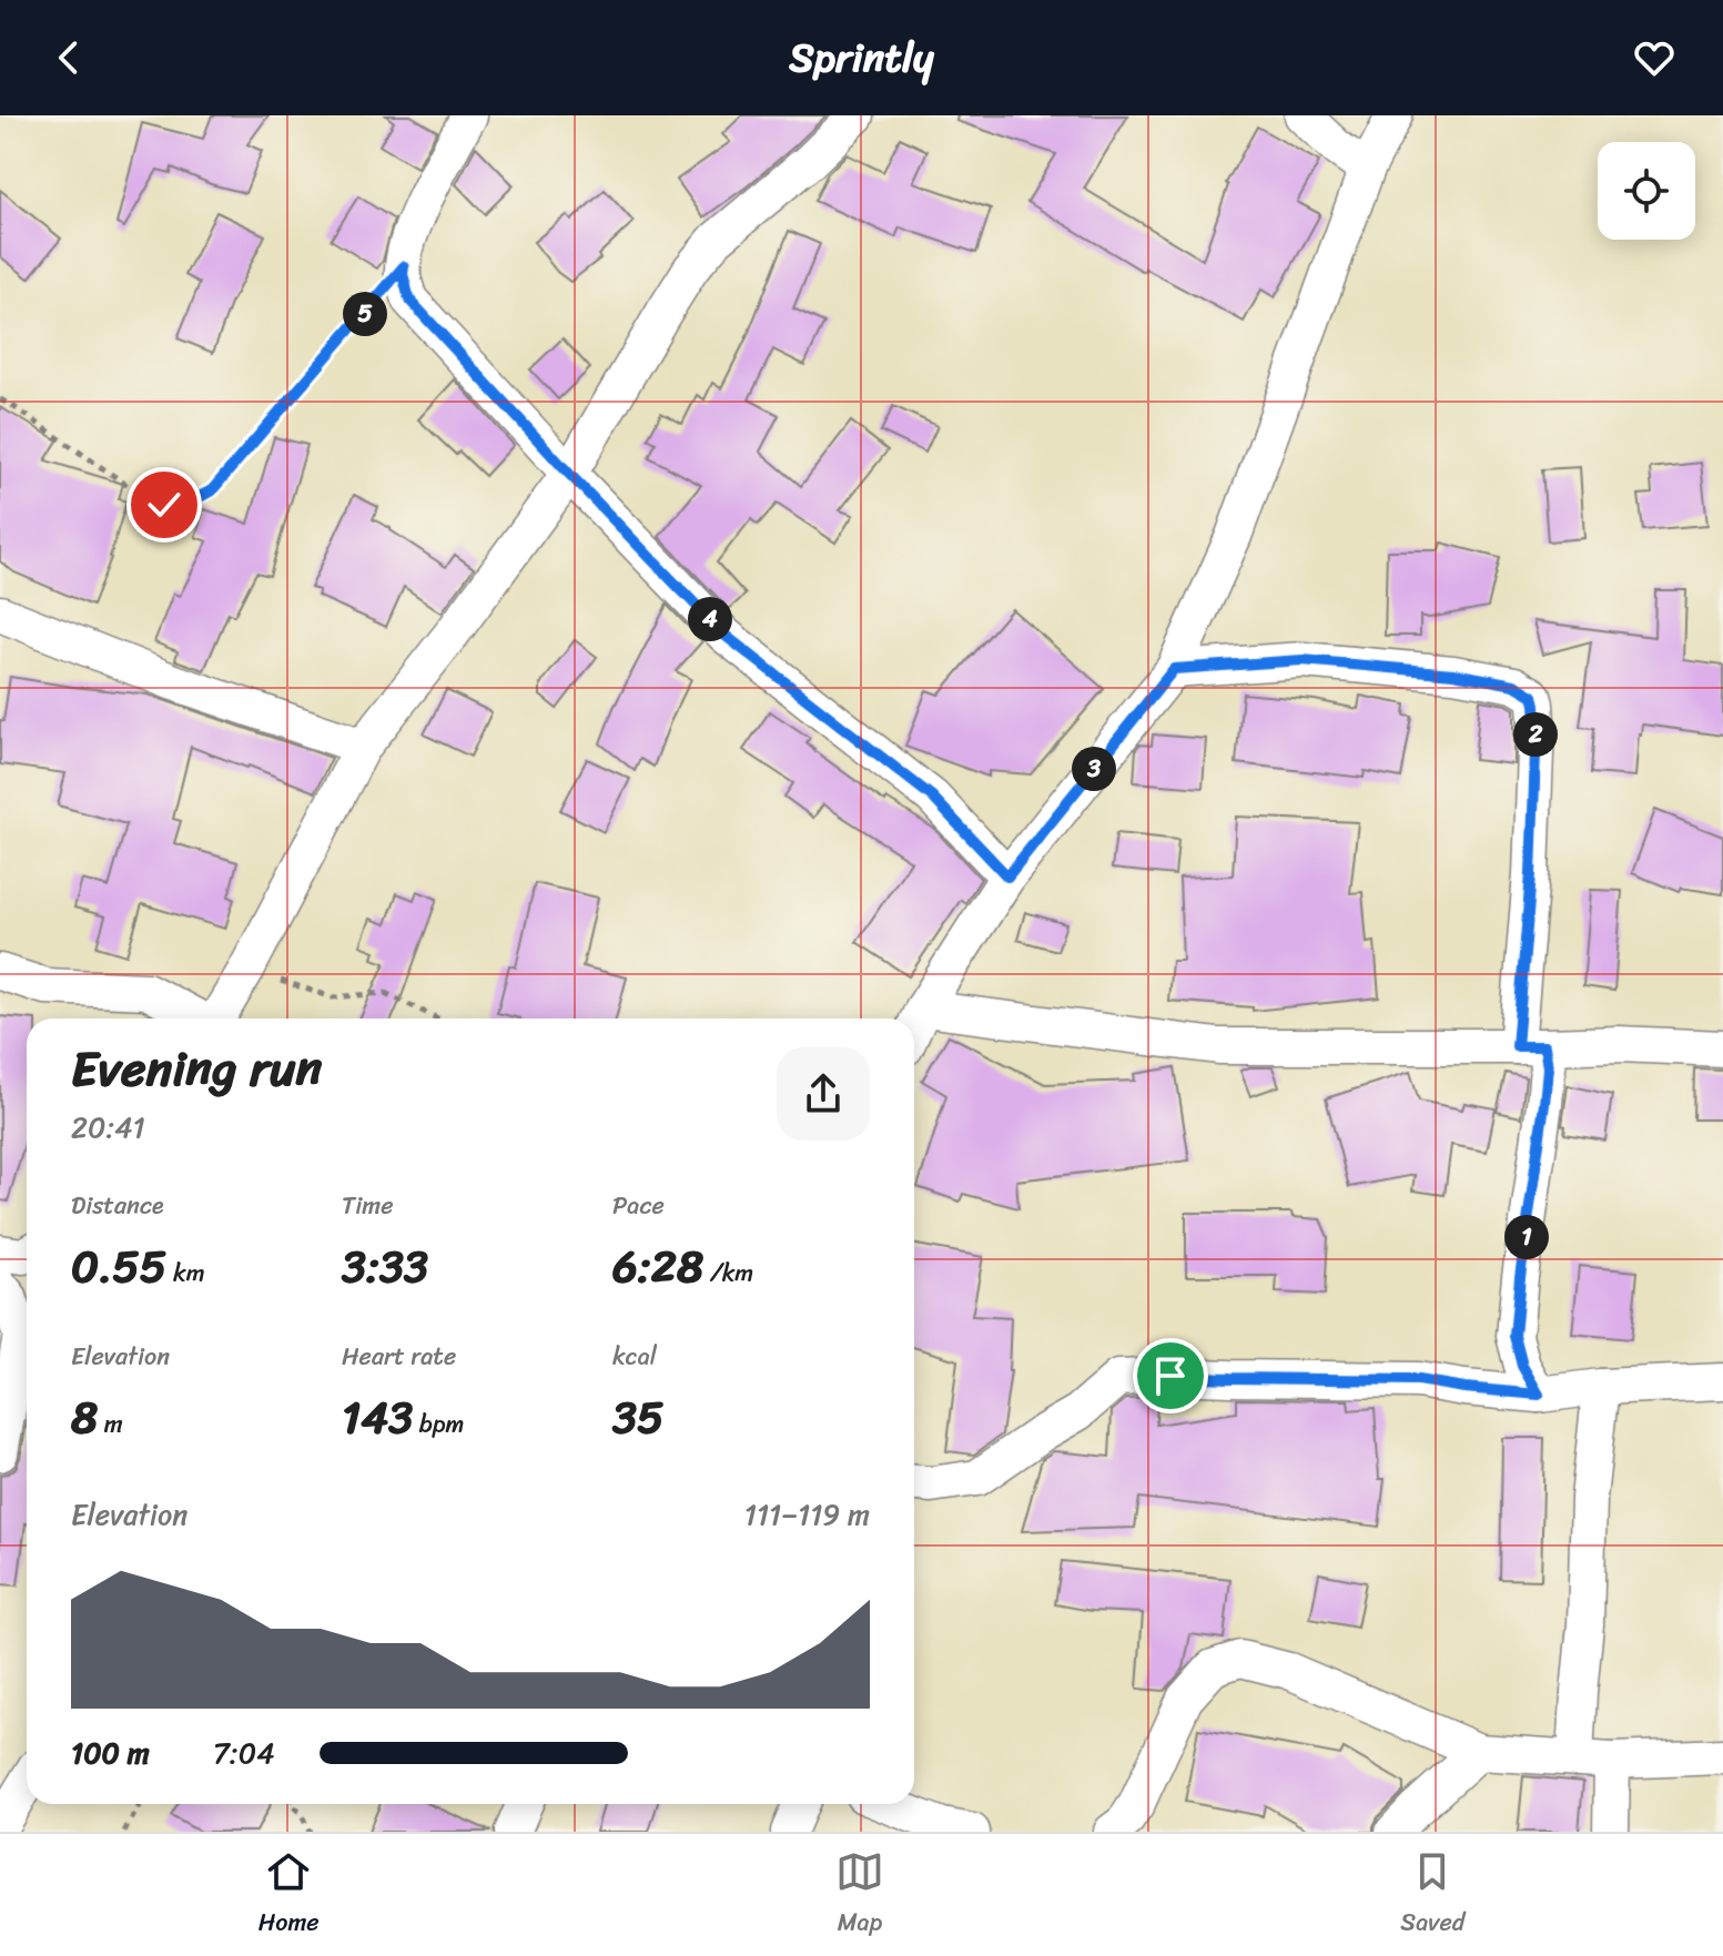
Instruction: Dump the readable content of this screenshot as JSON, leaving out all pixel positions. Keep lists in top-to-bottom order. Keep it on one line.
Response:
{"page":{"header":"Sprintly","pins":["5","4","2","3","1"],"heading":["Evening run","20:41"],"stats":[["Distance","0.55 km"],["Time","3:33"],["Pace","6:28 /km"],["Elevation","8 m"],["Heart rate","143 bpm"],["kcal","35"]],"chart":["Elevation","111–119 m"],"list":[{"name":"100 m","note":"7:04"}],"tabs":["Home","Map","Saved"]}}
